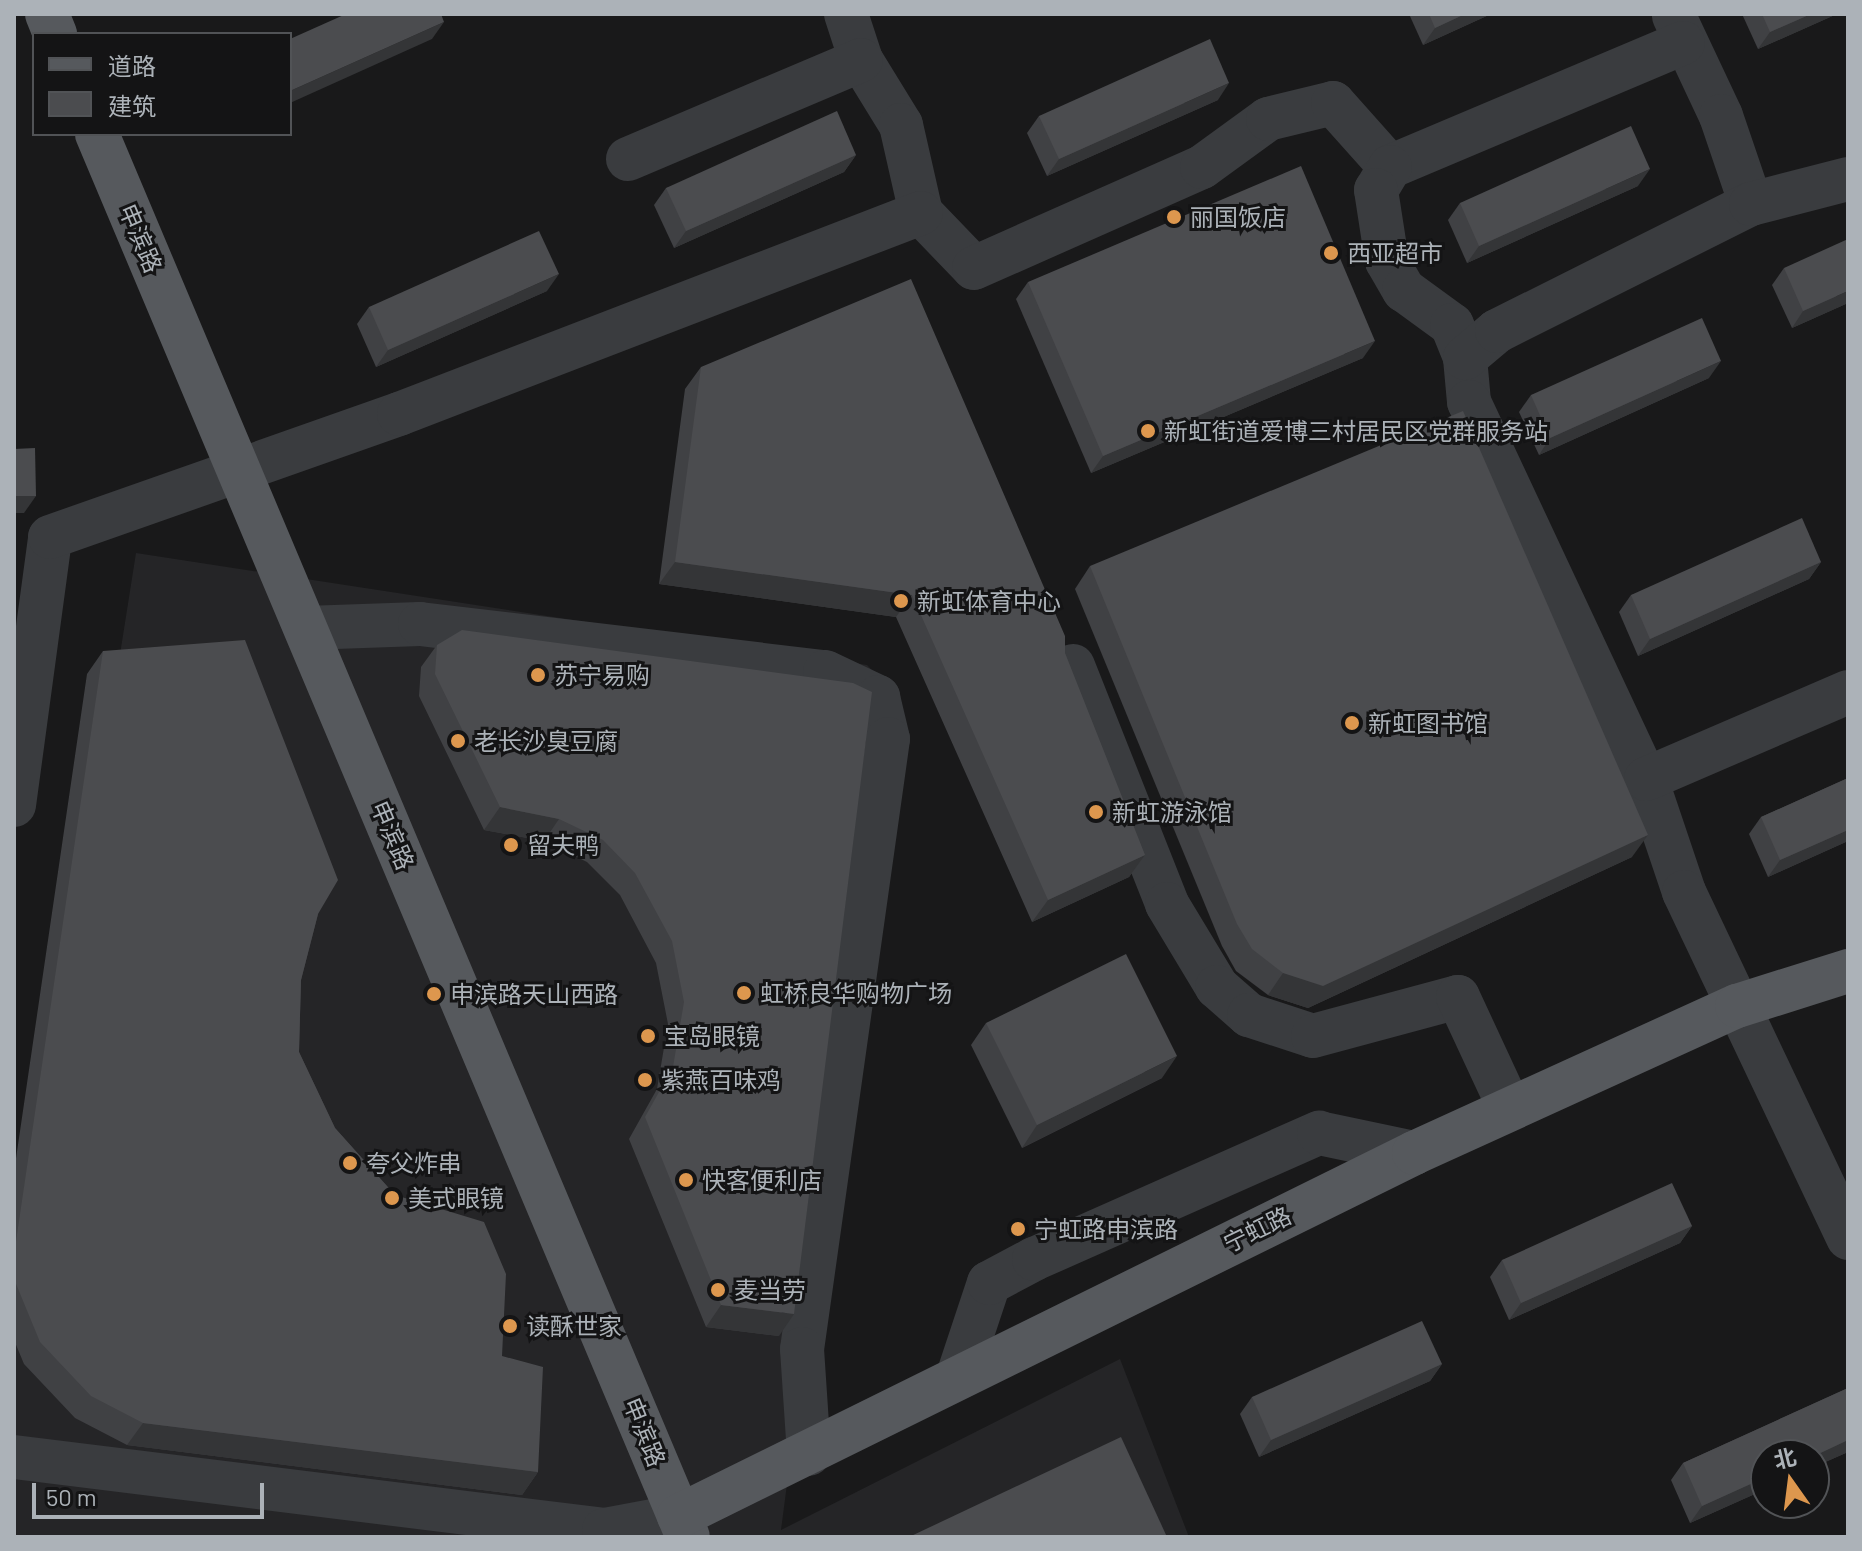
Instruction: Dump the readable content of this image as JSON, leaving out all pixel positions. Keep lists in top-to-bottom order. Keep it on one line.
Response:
{"streets":{"main road":["申滨路","宁虹路"]},"crossings":[["申滨路","宁虹路"]],"places":["丽国饭店","西亚超市","新虹街道爱博三村居民区党群服务站","新虹体育中心","苏宁易购","新虹图书馆","老长沙臭豆腐","新虹游泳馆","留夫鸭","虹桥良华购物广场","申滨路天山西路","宝岛眼镜","紫燕百味鸡","夸父炸串","快客便利店","美式眼镜","宁虹路申滨路","麦当劳","读酥世家"],"legend":["道路","建筑"],"scale_bar":"50 m","north":"top"}
